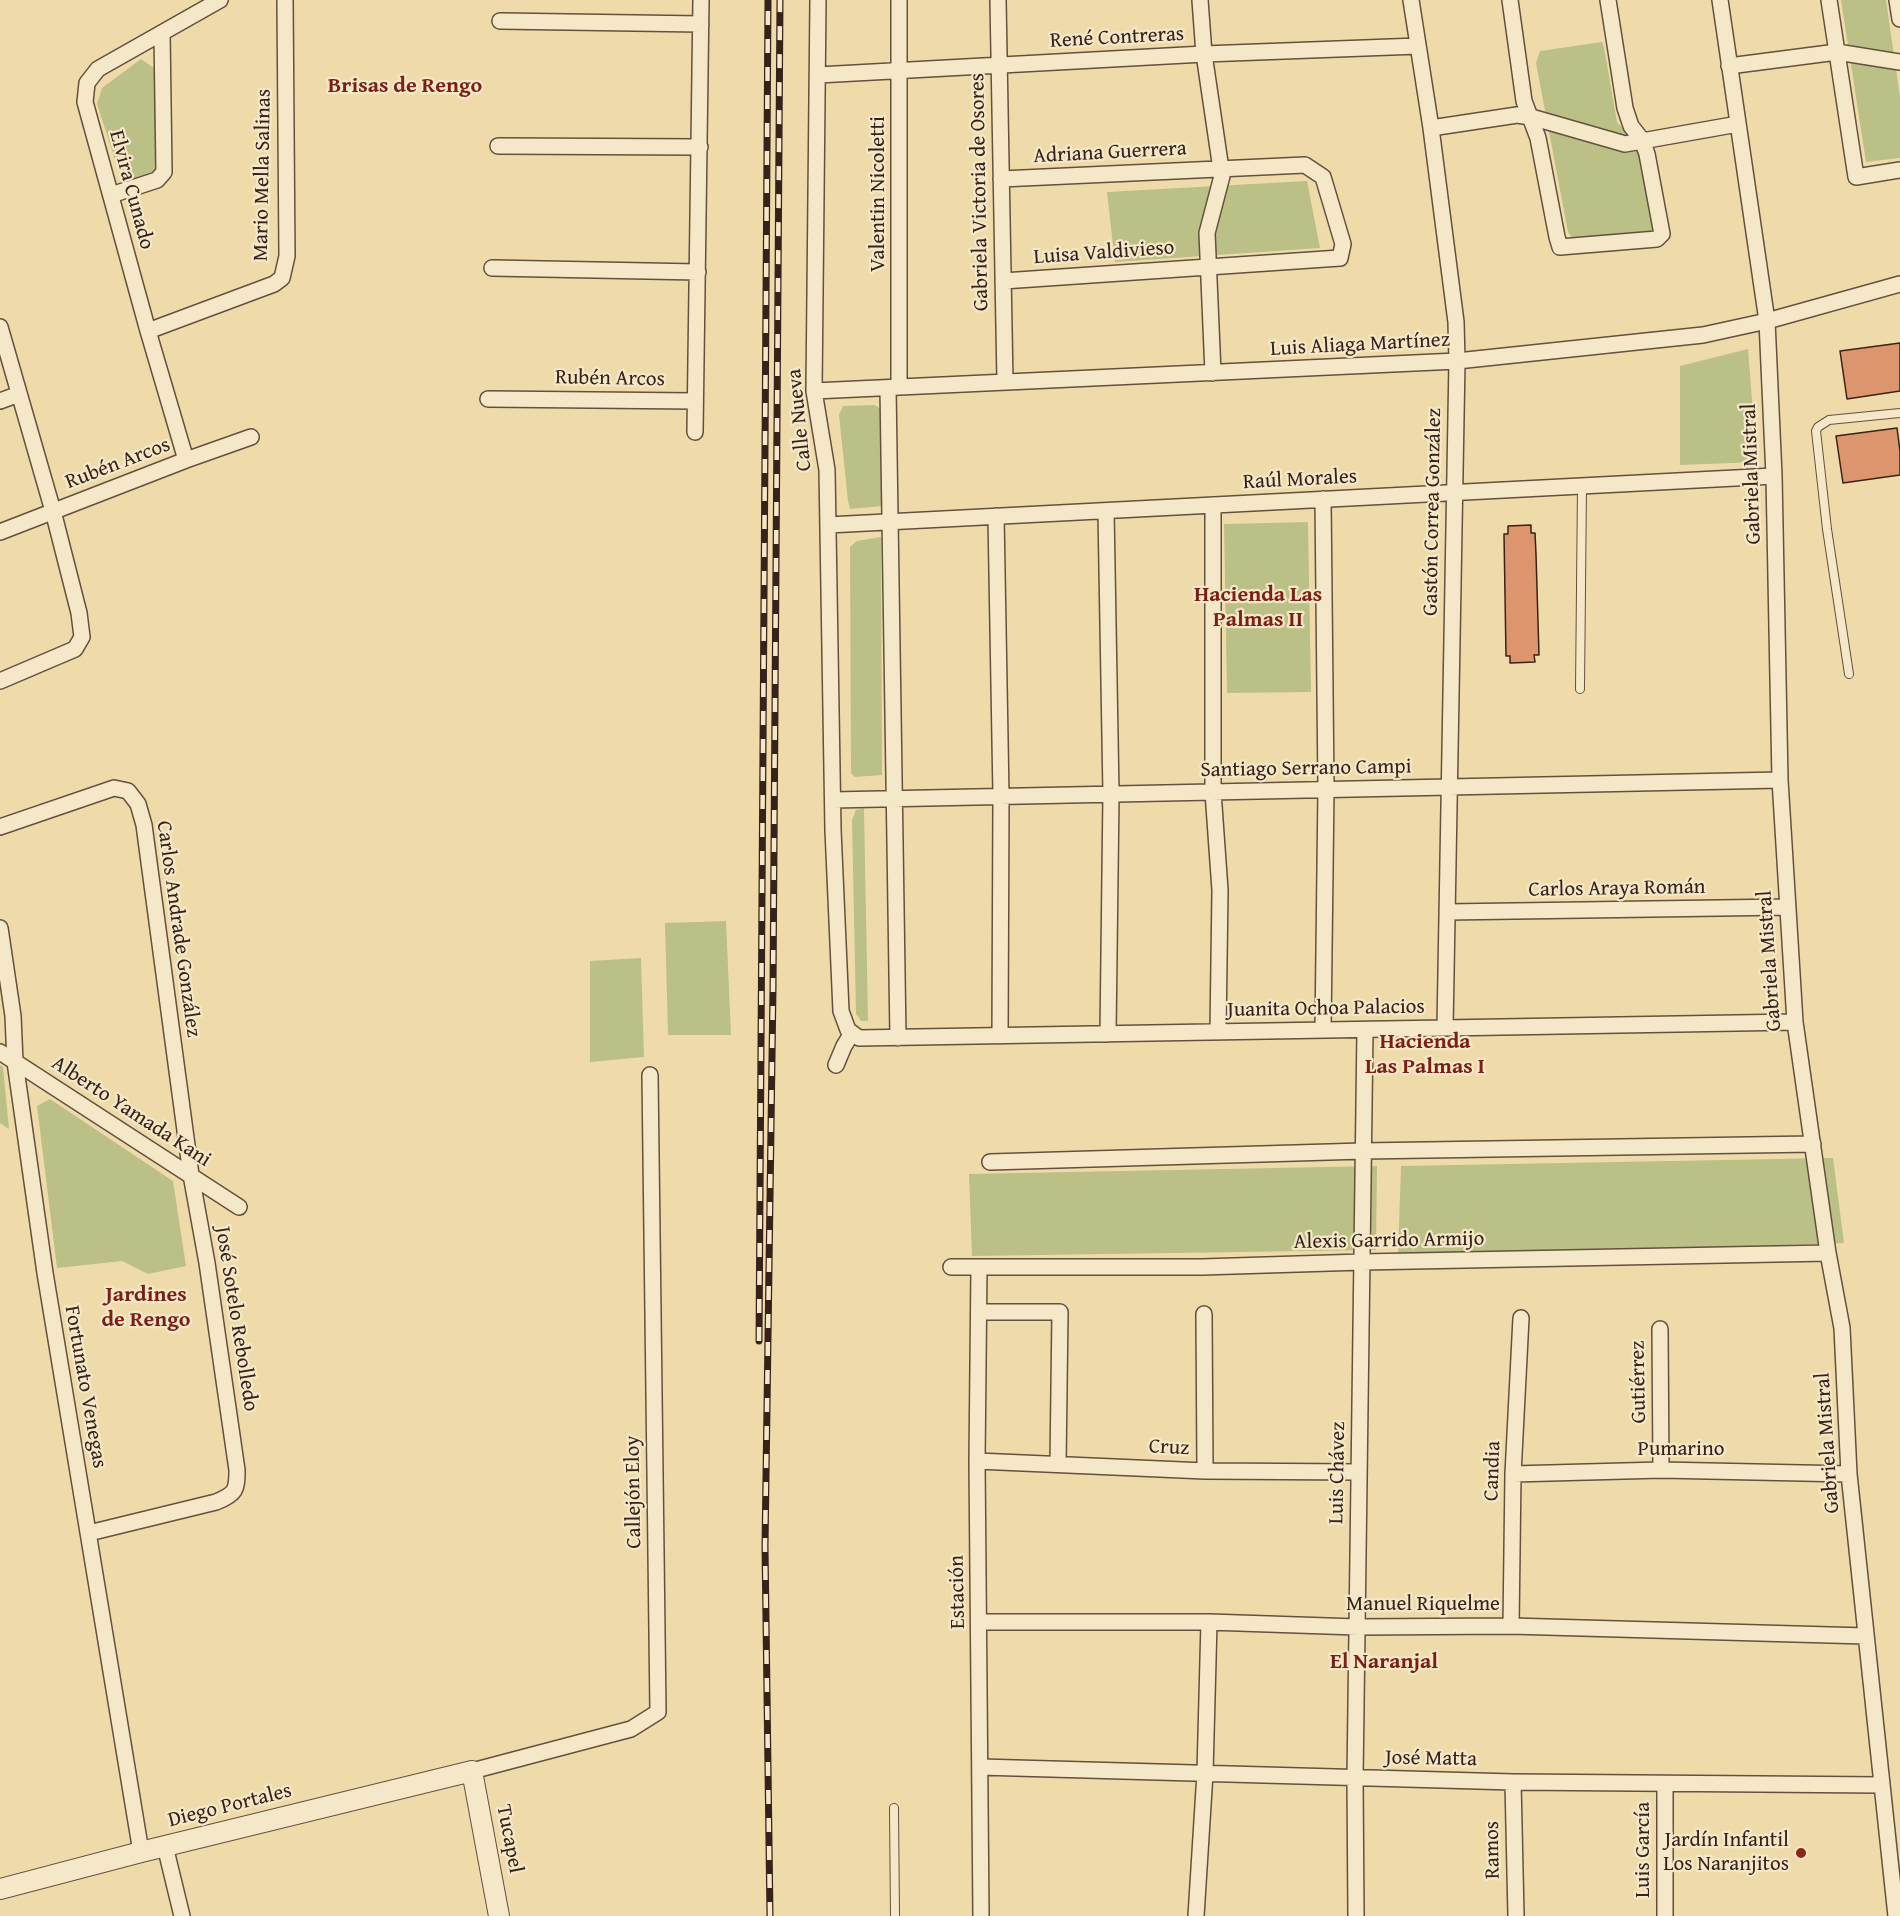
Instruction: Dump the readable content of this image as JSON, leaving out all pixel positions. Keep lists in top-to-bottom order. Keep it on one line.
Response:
{"streets":{"street":["René Contreras","Adriana Guerrera","Mario Mella Salinas","Elvira Cunado","Gabriela Victoria de Osores","Valentin Nicoletti","Luisa Valdivieso","Luis Aliaga Martínez","Rubén Arcos","Calle Nueva","Gabriela Mistral","Raúl Morales","Gastón Correa González","Santiago Serrano Campi","Carlos Araya Román","Carlos Andrade González","Juanita Ochoa Palacios","Alberto Yamada Kani","Alexis Garrido Armijo","José Sotelo Rebolledo","Gutiérrez","Fortunato Venegas","Cruz","Pumarino","Candia","Luis Chávez","Callejón Eloy","Estación","Manuel Riquelme","José Matta","Diego Portales","Tucapel","Ramos","Luis García"]},"crossings":[["René Contreras","Gabriela Victoria de Osores"],["René Contreras","Valentin Nicoletti"],["René Contreras","Calle Nueva"],["René Contreras","Gastón Correa González"],["Adriana Guerrera","Gabriela Victoria de Osores"],["Adriana Guerrera","Luisa Valdivieso"],["Mario Mella Salinas","Elvira Cunado"],["Elvira Cunado","Rubén Arcos"],["Gabriela Victoria de Osores","Luisa Valdivieso"],["Gabriela Victoria de Osores","Luis Aliaga Martínez"],["Valentin Nicoletti","Luis Aliaga Martínez"],["Valentin Nicoletti","Raúl Morales"],["Valentin Nicoletti","Santiago Serrano Campi"],["Valentin Nicoletti","Juanita Ochoa Palacios"],["Luis Aliaga Martínez","Calle Nueva"],["Luis Aliaga Martínez","Gabriela Mistral"],["Luis Aliaga Martínez","Gastón Correa González"],["Calle Nueva","Raúl Morales"],["Calle Nueva","Santiago Serrano Campi"],["Calle Nueva","Juanita Ochoa Palacios"],["Gabriela Mistral","Raúl Morales"],["Gabriela Mistral","Santiago Serrano Campi"],["Gabriela Mistral","Carlos Araya Román"],["Gabriela Mistral","Juanita Ochoa Palacios"],["Gabriela Mistral","Alexis Garrido Armijo"],["Gabriela Mistral","Pumarino"],["Gabriela Mistral","Manuel Riquelme"],["Gabriela Mistral","José Matta"],["Raúl Morales","Gastón Correa González"],["Gastón Correa González","Santiago Serrano Campi"],["Gastón Correa González","Carlos Araya Román"],["Gastón Correa González","Juanita Ochoa Palacios"],["Carlos Andrade González","Alberto Yamada Kani"],["Carlos Andrade González","José Sotelo Rebolledo"],["Juanita Ochoa Palacios","Luis Chávez"],["Alberto Yamada Kani","José Sotelo Rebolledo"],["Alberto Yamada Kani","Fortunato Venegas"],["Alexis Garrido Armijo","Luis Chávez"],["Alexis Garrido Armijo","Estación"],["José Sotelo Rebolledo","Fortunato Venegas"],["Gutiérrez","Pumarino"],["Fortunato Venegas","Diego Portales"],["Cruz","Luis Chávez"],["Cruz","Estación"],["Pumarino","Candia"],["Candia","Manuel Riquelme"],["Luis Chávez","Manuel Riquelme"],["Luis Chávez","José Matta"],["Callejón Eloy","Diego Portales"],["Callejón Eloy","Tucapel"],["Estación","Manuel Riquelme"],["Estación","José Matta"],["José Matta","Ramos"],["José Matta","Luis García"],["Diego Portales","Tucapel"]],"districts":["Brisas de Rengo","Hacienda Las Palmas II","Hacienda Las Palmas I","Jardines de Rengo","El Naranjal"],"places":["Jardín Infantil Los Naranjitos"]}
